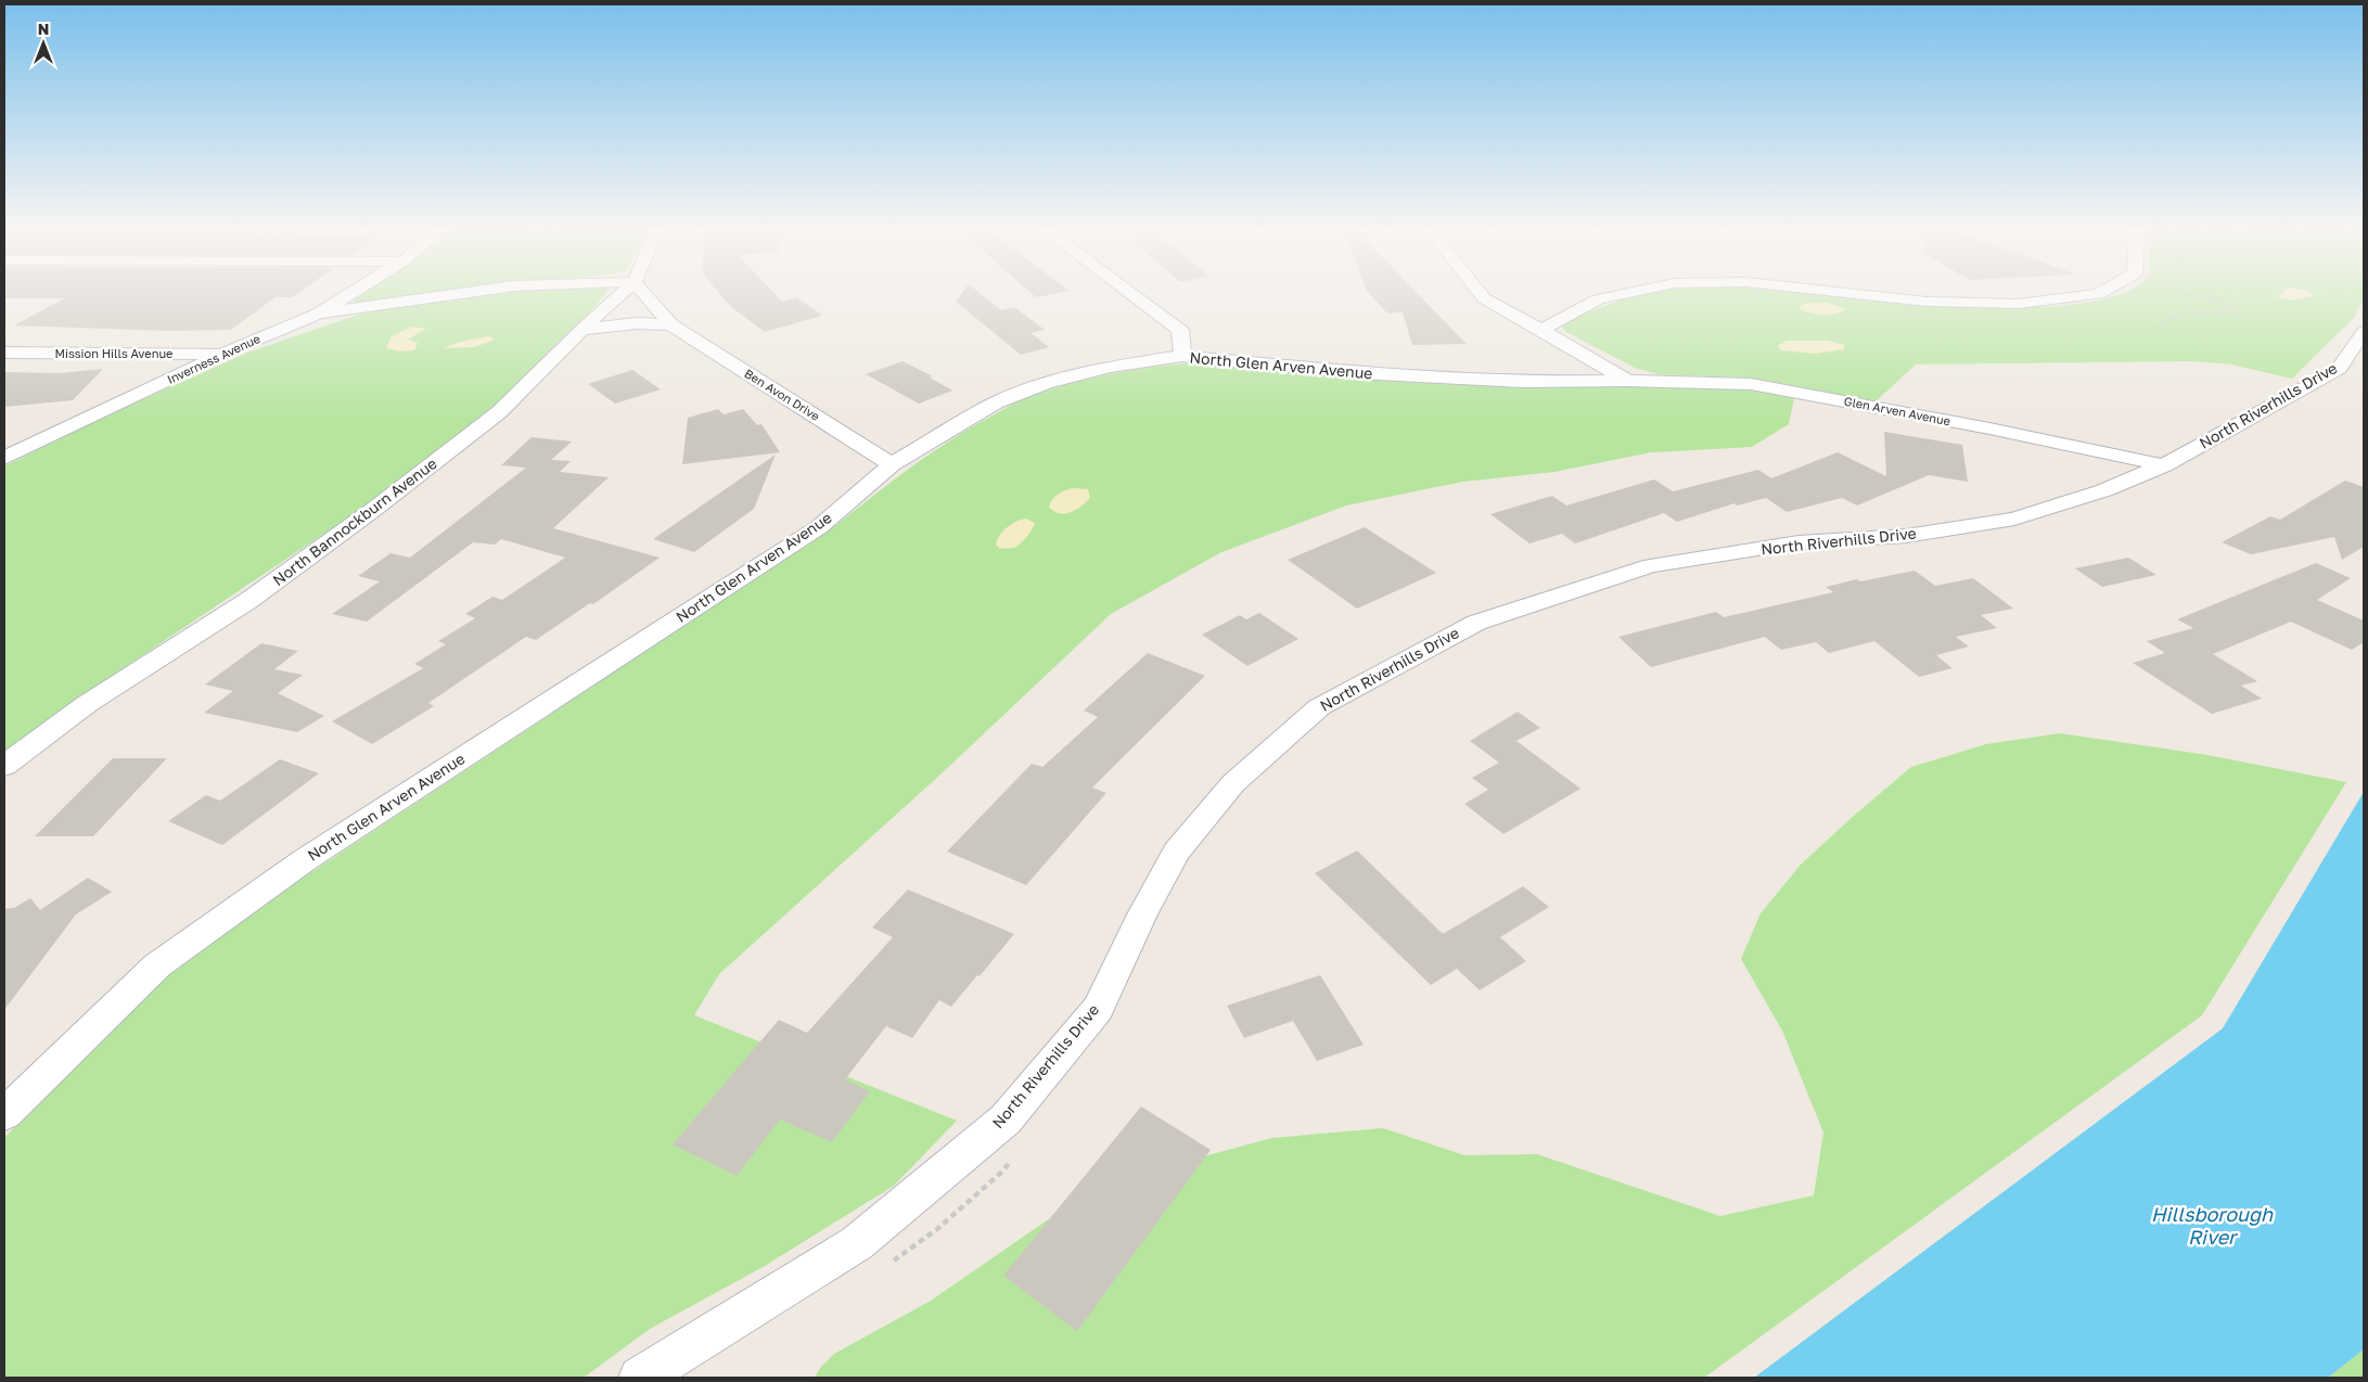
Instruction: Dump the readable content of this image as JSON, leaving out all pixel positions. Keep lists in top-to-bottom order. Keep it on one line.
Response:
{"streets":{"street":["Mission Hills Avenue","Inverness Avenue","North Glen Arven Avenue","Ben Avon Drive","North Riverhills Drive","Glen Arven Avenue","North Bannockburn Avenue"]},"crossings":[["Mission Hills Avenue","Inverness Avenue"],["North Glen Arven Avenue","Ben Avon Drive"],["North Glen Arven Avenue","Glen Arven Avenue"],["North Riverhills Drive","Glen Arven Avenue"]],"water":["Hillsborough River"],"north":"top"}
